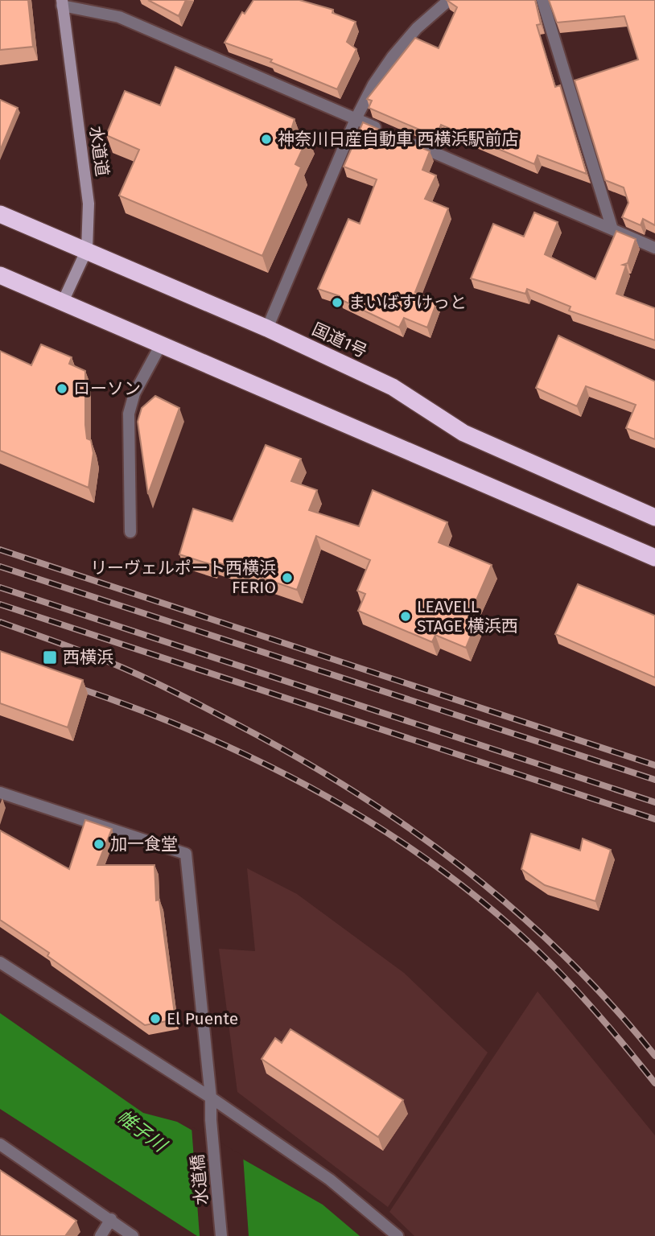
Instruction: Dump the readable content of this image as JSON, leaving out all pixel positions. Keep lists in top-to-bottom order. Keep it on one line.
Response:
{"streets":{"highway":["国道1号"],"street":["水道道","水道橋"]},"crossings":[["水道道","国道1号"]],"water":["帷子川"],"places":{"other":["神奈川日産自動車 西横浜駅前店","まいばすけっと","ローソン","リーヴェルポート西横浜 FERIO","LEAVELL STAGE 横浜西","加一食堂","El Puente"],"transit":["西横浜"]}}
